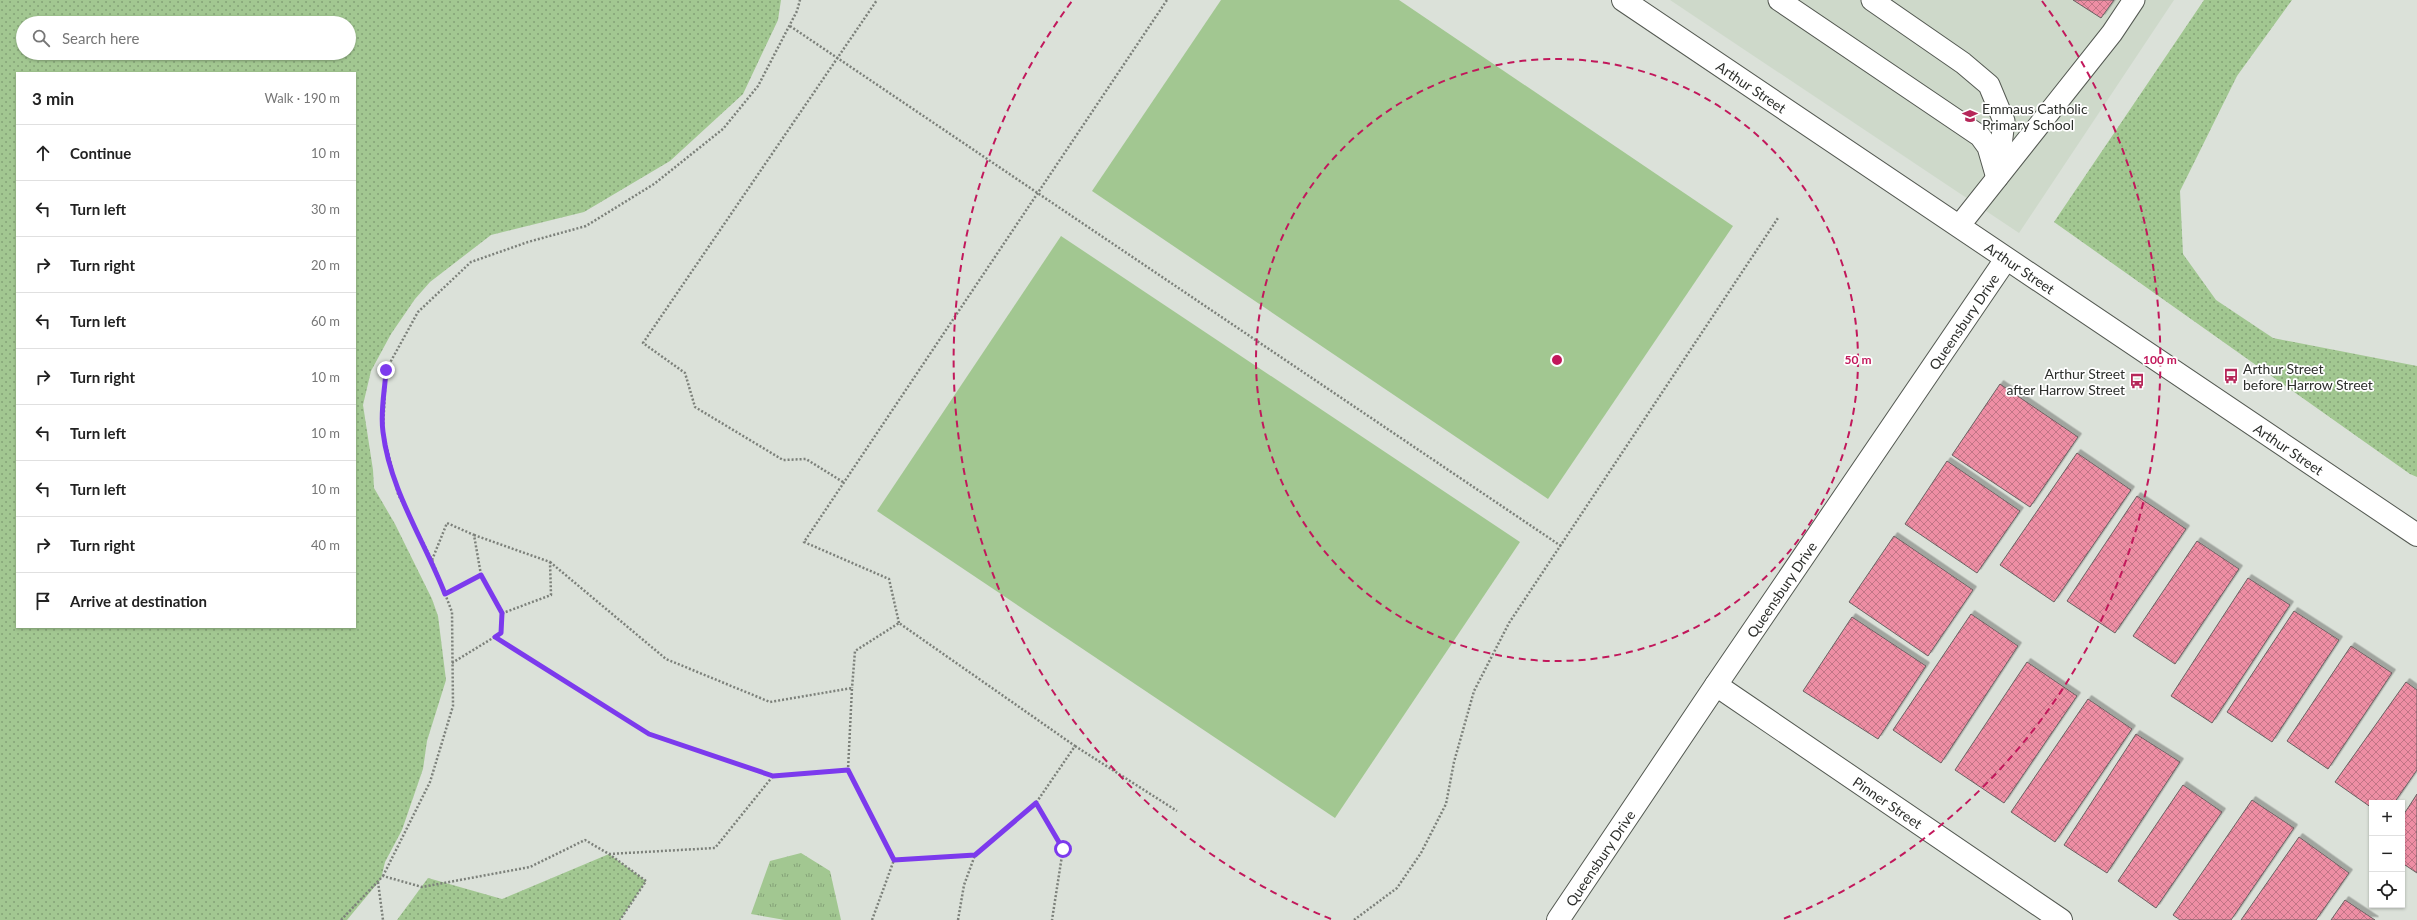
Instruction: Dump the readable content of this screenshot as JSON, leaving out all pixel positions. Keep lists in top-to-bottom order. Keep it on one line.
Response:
{"streets":{"street":["Arthur Street","Queensbury Drive","Pinner Street"]},"crossings":[["Arthur Street","Queensbury Drive"],["Queensbury Drive","Pinner Street"]],"places":{"school or university":["Emmaus Catholic Primary School"],"bus stop":["Arthur Street before Harrow Street","Arthur Street after Harrow Street"]},"page":{"search":"Search here","heading":["3 min","Walk · 190 m"],"list":[["Continue","10 m"],["Turn left","30 m"],["Turn right","20 m"],["Turn left","60 m"],["Turn right","10 m"],["Turn left","10 m"],["Turn left","10 m"],["Turn right","40 m"],"Arrive at destination"],"map_buttons":["+","−"]},"rings":["50 m","100 m"]}
